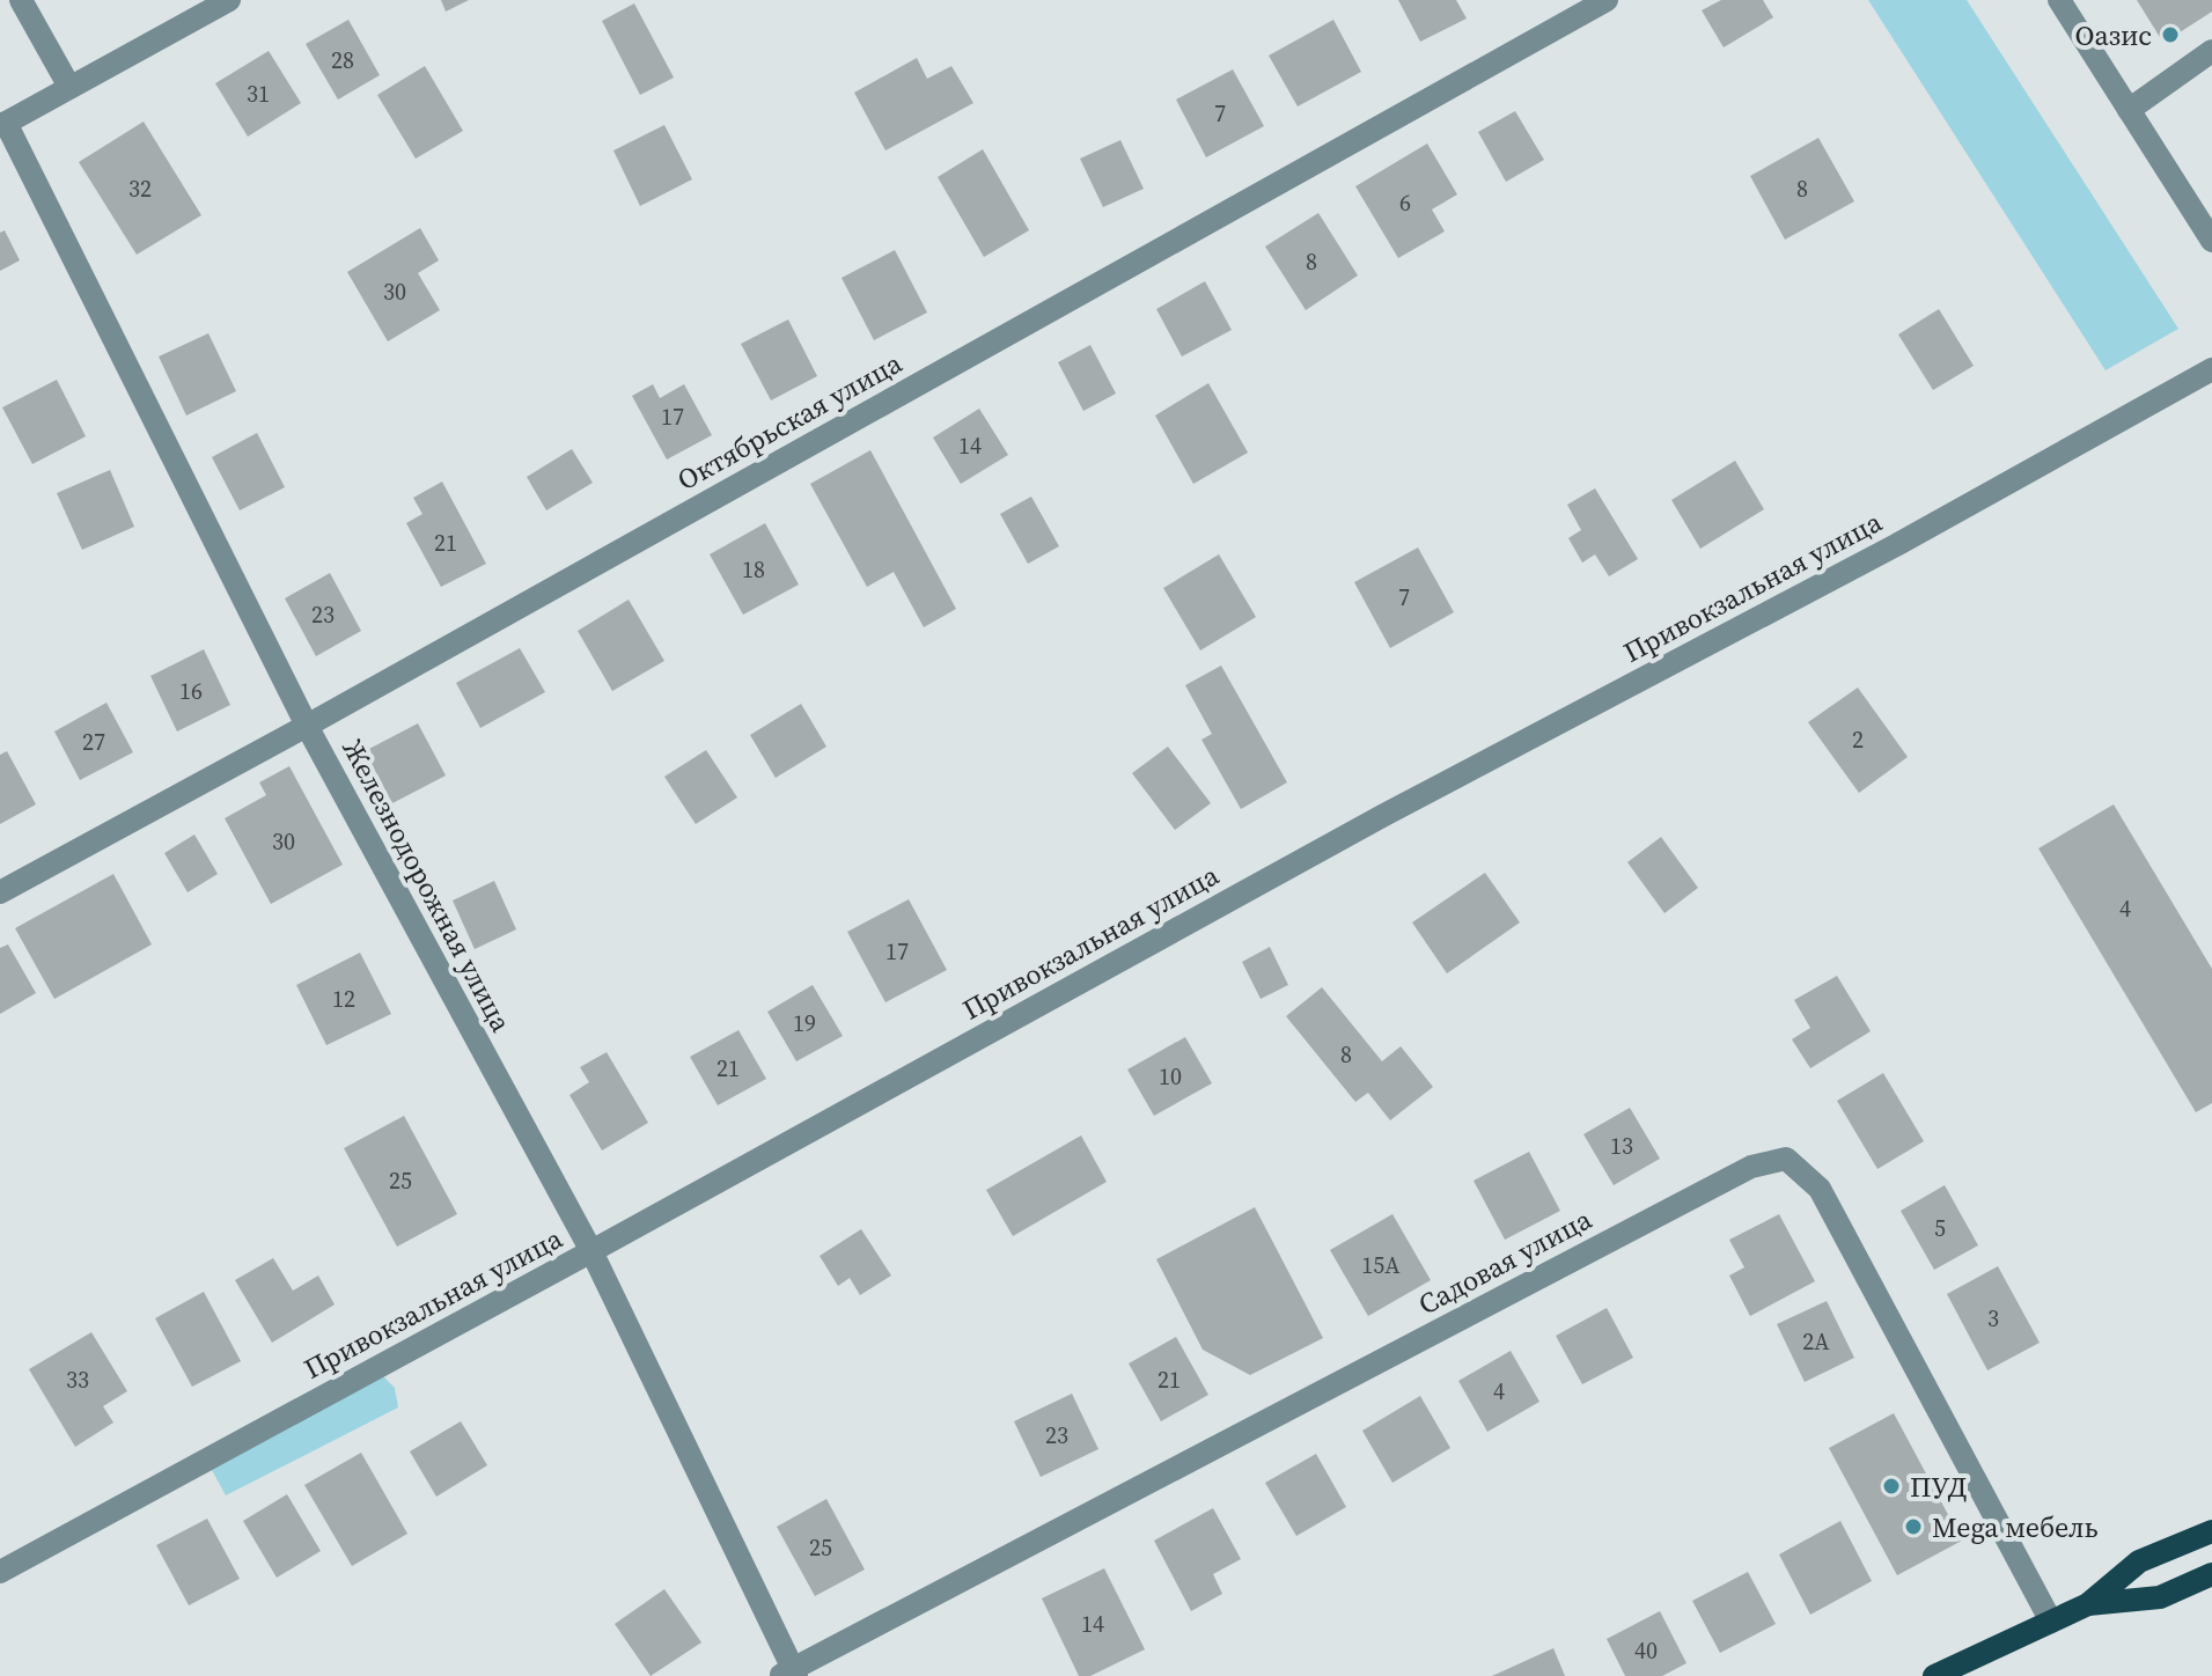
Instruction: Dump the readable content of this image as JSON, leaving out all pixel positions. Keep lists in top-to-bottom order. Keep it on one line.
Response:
{"streets":{"street":["Октябрьская улица","Привокзальная улица","Железнодорожная улица","Садовая улица"]},"crossings":[["Октябрьская улица","Железнодорожная улица"],["Привокзальная улица","Железнодорожная улица"],["Железнодорожная улица","Садовая улица"]],"places":["Оазис","ПУД","Mega мебель"],"house_numbers":["28","31","7","32","8","6","8","30","17","14","21","18","7","23","16","2","27","30","4","17","12","19","8","21","10","13","25","5","15А","3","2А","33","21","4","23","25","14","40"]}
